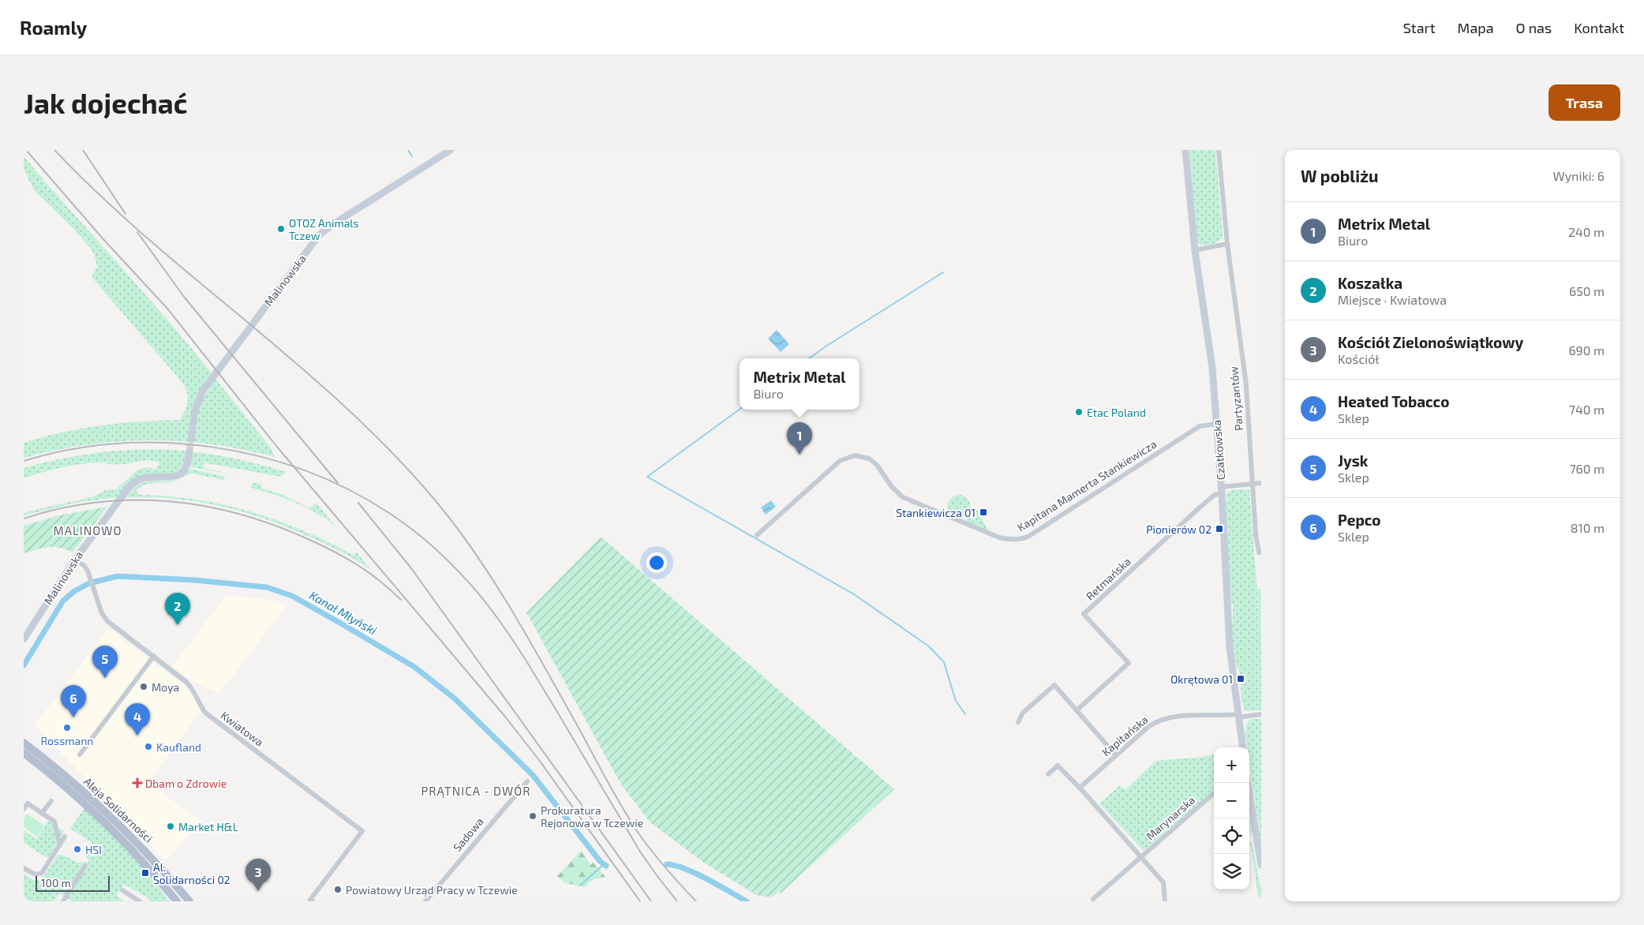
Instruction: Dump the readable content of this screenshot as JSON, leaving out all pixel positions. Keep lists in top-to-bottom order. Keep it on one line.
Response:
{"streets":{"main road":["Aleja Solidarności"],"street":["Malinowska","Partyzantów","Czatkowska","Kapitana Mamerta Stankiewicza","Retmańska","Kwiatowa","Kapitańska","Marynarska","Sadowa"]},"crossings":[["Malinowska","Kwiatowa"],["Czatkowska","Kapitana Mamerta Stankiewicza"],["Czatkowska","Retmańska"],["Czatkowska","Kapitańska"]],"districts":["MALINOWO","PRĄTNICA - DWÓR"],"water":["Kanał Młyński"],"places":{"other":["OTOZ Animals Tczew","Etac Poland","Moya","Rossmann","Kaufland","Prokuratura Rejonowa w Tczewie","Market H&L","HSI","Powiatowy Urząd Pracy w Tczewie"],"transit":["Stankiewicza 01","Pionierów 02","Okrętowa 01","Al. Solidarności 02"],"health":["Dbam o Zdrowie"]},"scale_bar":"100 m","page":{"header":"Roamly","nav":["Start","Mapa","O nas","Kontakt"],"buttons":"Trasa","title":"Jak dojechać","heading":["W pobliżu","Wyniki: 6"],"list":[{"mark":"1","name":"Metrix Metal","note":"Biuro","value":"240 m"},{"mark":"2","name":"Koszałka","note":"Miejsce · Kwiatowa","value":"650 m"},{"mark":"3","name":"Kościół Zielonoświątkowy","note":"Kościół","value":"690 m"},{"mark":"4","name":"Heated Tobacco","note":"Sklep","value":"740 m"},{"mark":"5","name":"Jysk","note":"Sklep","value":"760 m"},{"mark":"6","name":"Pepco","note":"Sklep","value":"810 m"}],"popup":["Metrix Metal","Biuro"],"pins":["1","2","5","6","4","3"],"map_buttons":["+","−"],"scale":"100 m"}}
